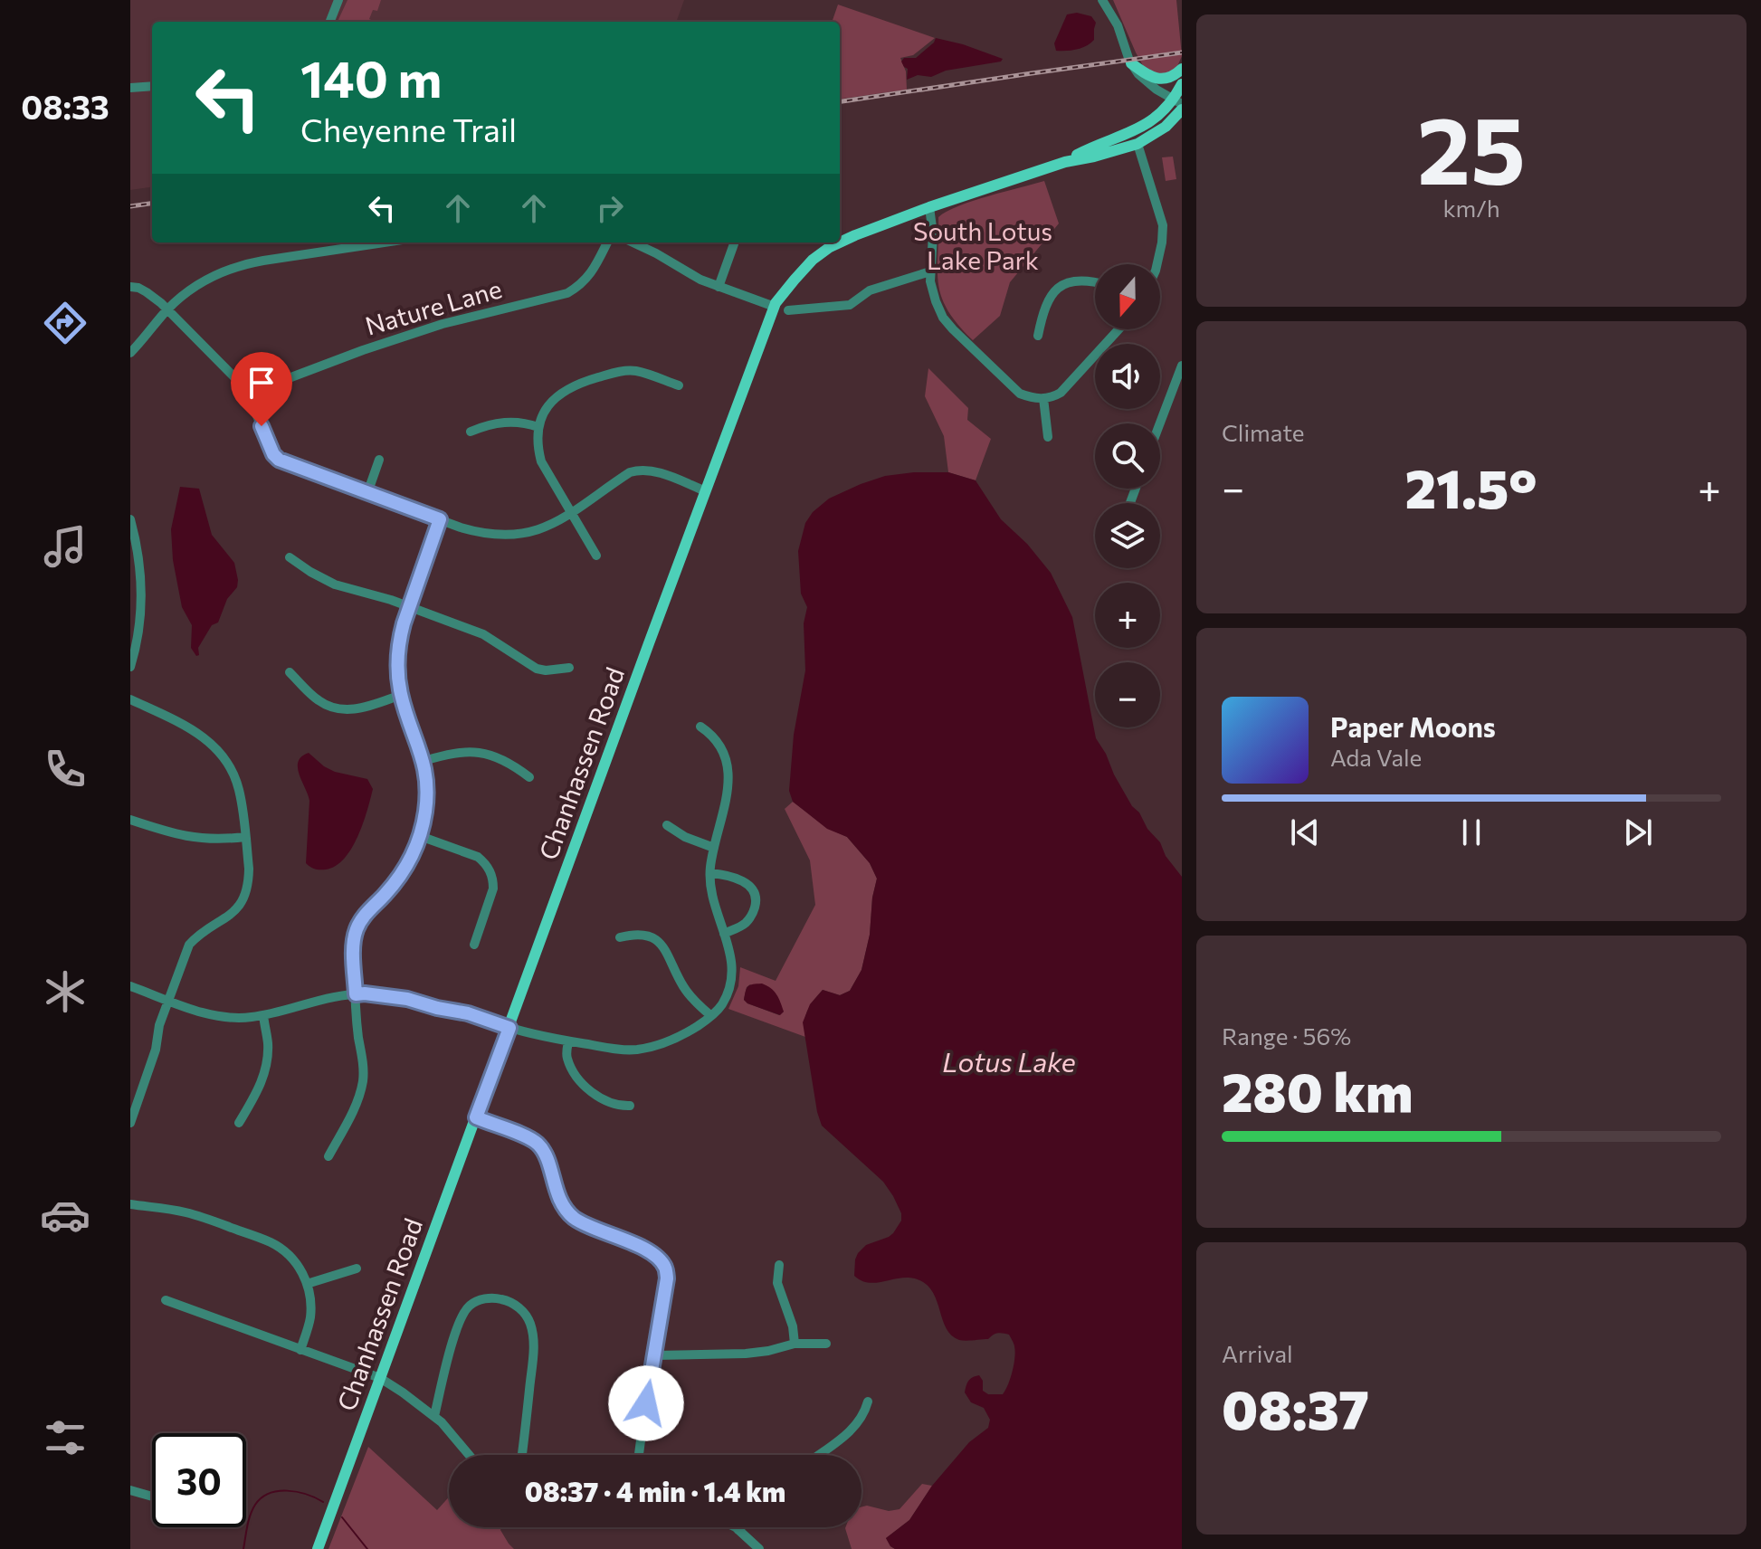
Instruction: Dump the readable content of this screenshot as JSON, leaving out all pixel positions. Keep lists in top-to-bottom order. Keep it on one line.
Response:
{"streets":{"main road":["Chanhassen Road"],"street":["Nature Lane"]},"water":["Lotus Lake"],"parks":["South Lotus Lake Park"],"north":"bottom","page":{"tabs":"08:33","tile":[["25","km/h"],"Climate",["Range · 56%","280 km"],["Arrival","08:37"]],"turn":["140 m","Cheyenne Trail"],"map_buttons":["+","−"],"heat":["−","21.5°","+"],"song":["Paper Moons","Ada Vale"],"limit":"30","trip":"08:37 · 4 min · 1.4 km"}}
